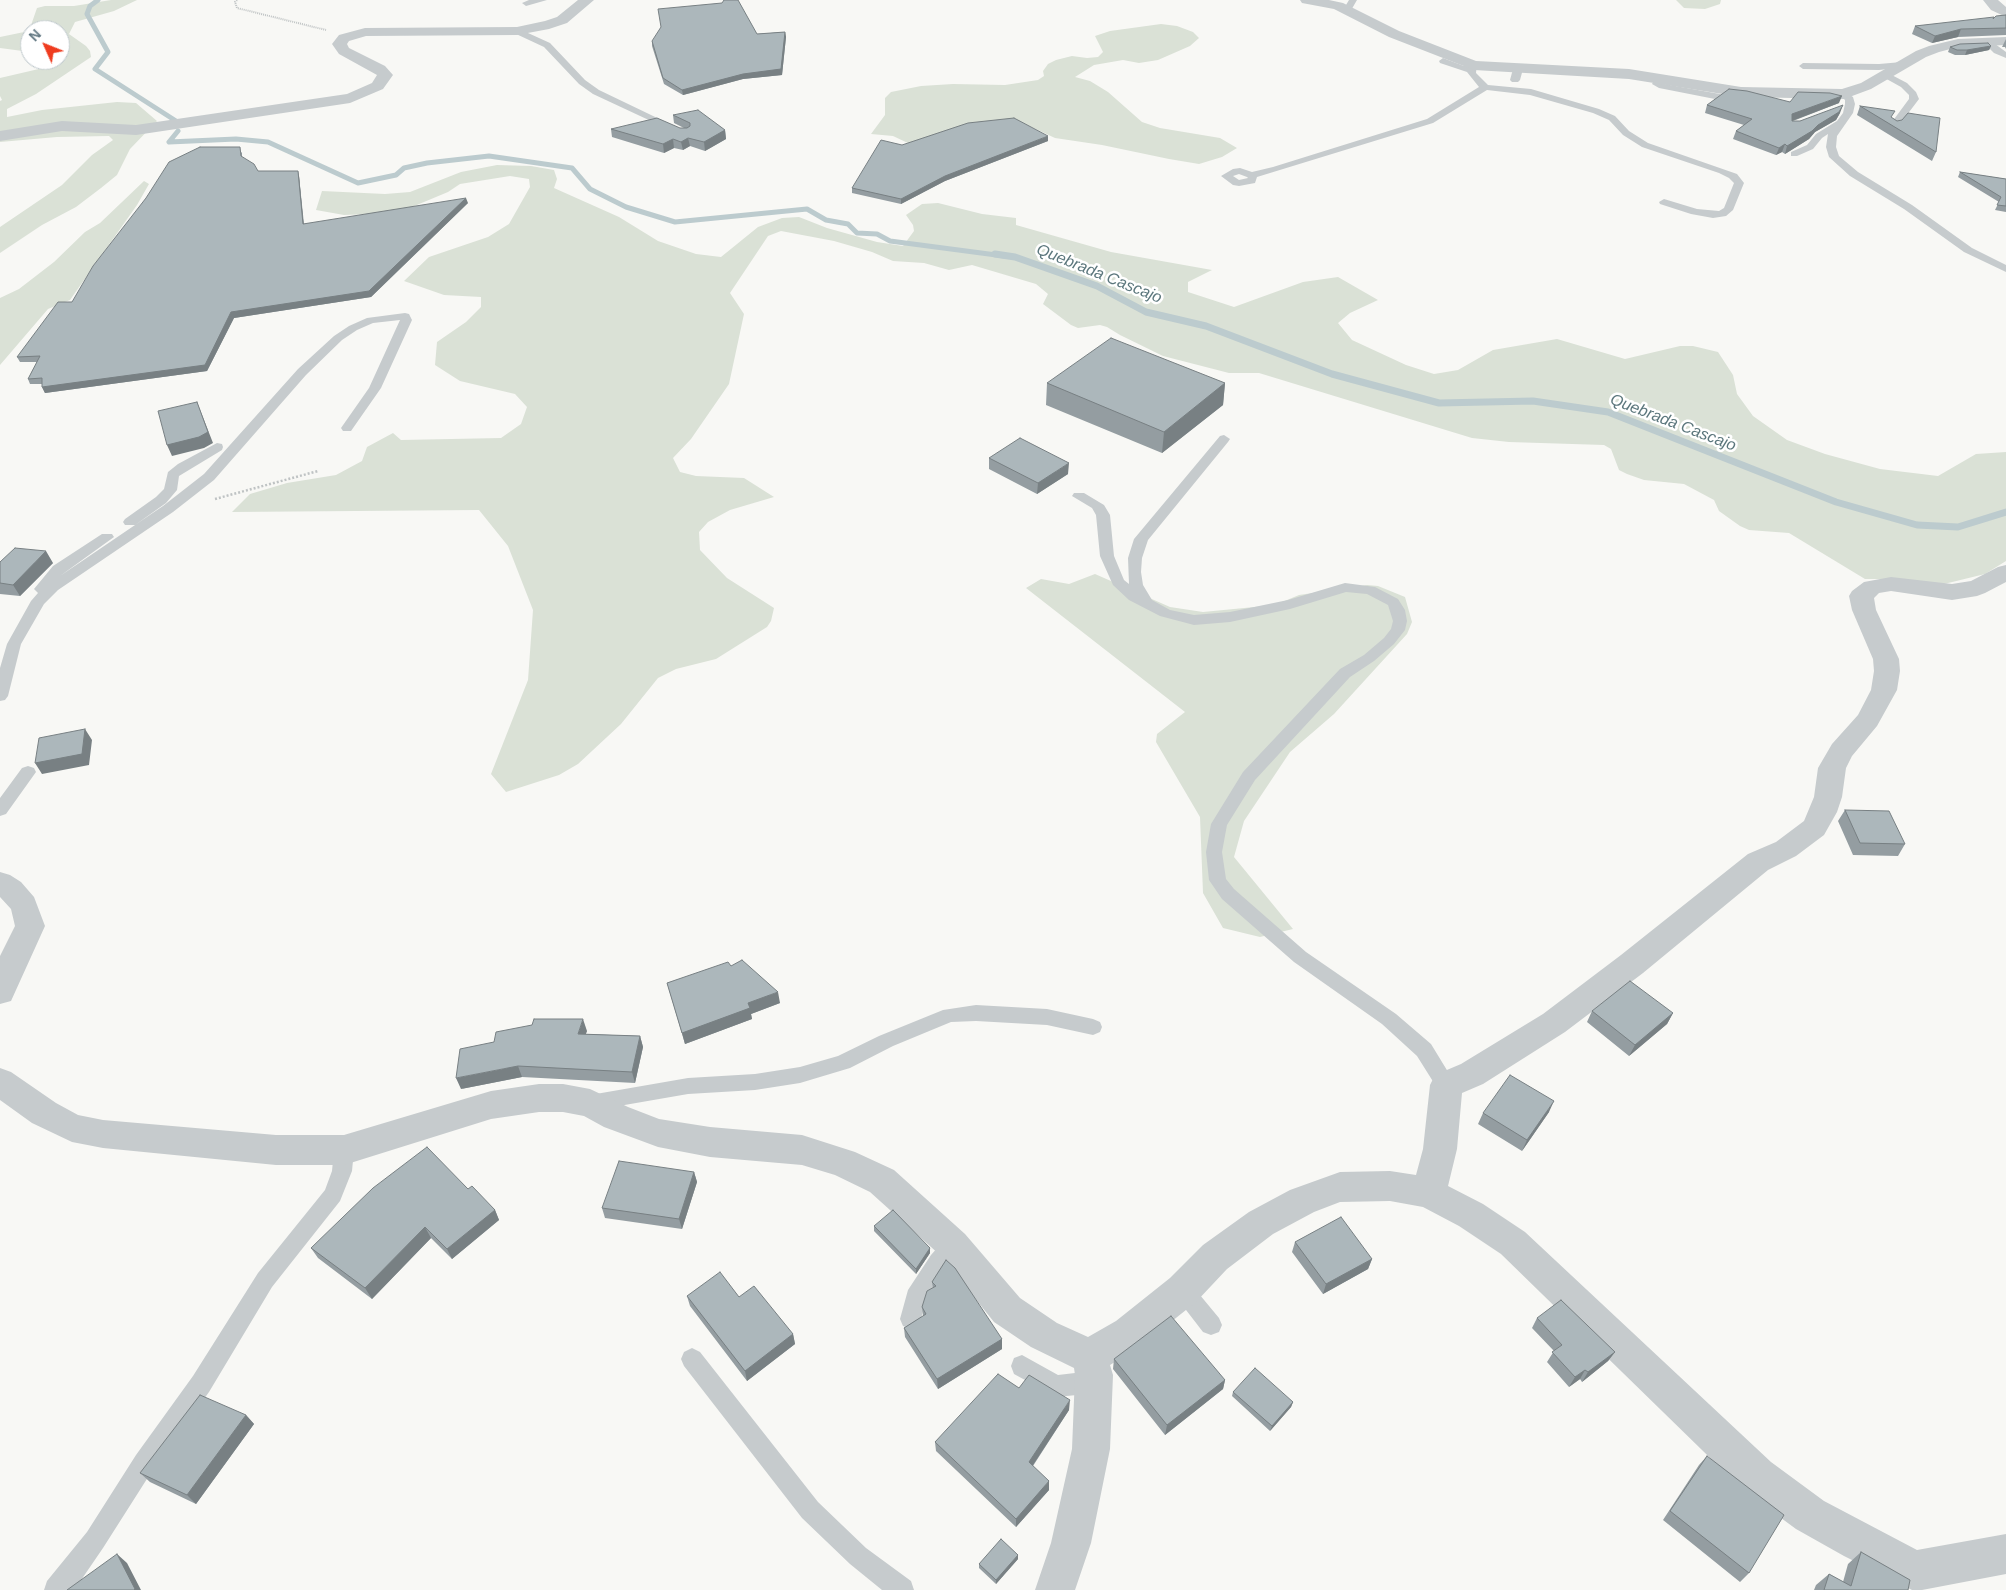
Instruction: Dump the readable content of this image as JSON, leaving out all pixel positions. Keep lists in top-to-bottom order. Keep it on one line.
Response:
{"water":["Quebrada Cascajo"],"north":"top left"}
